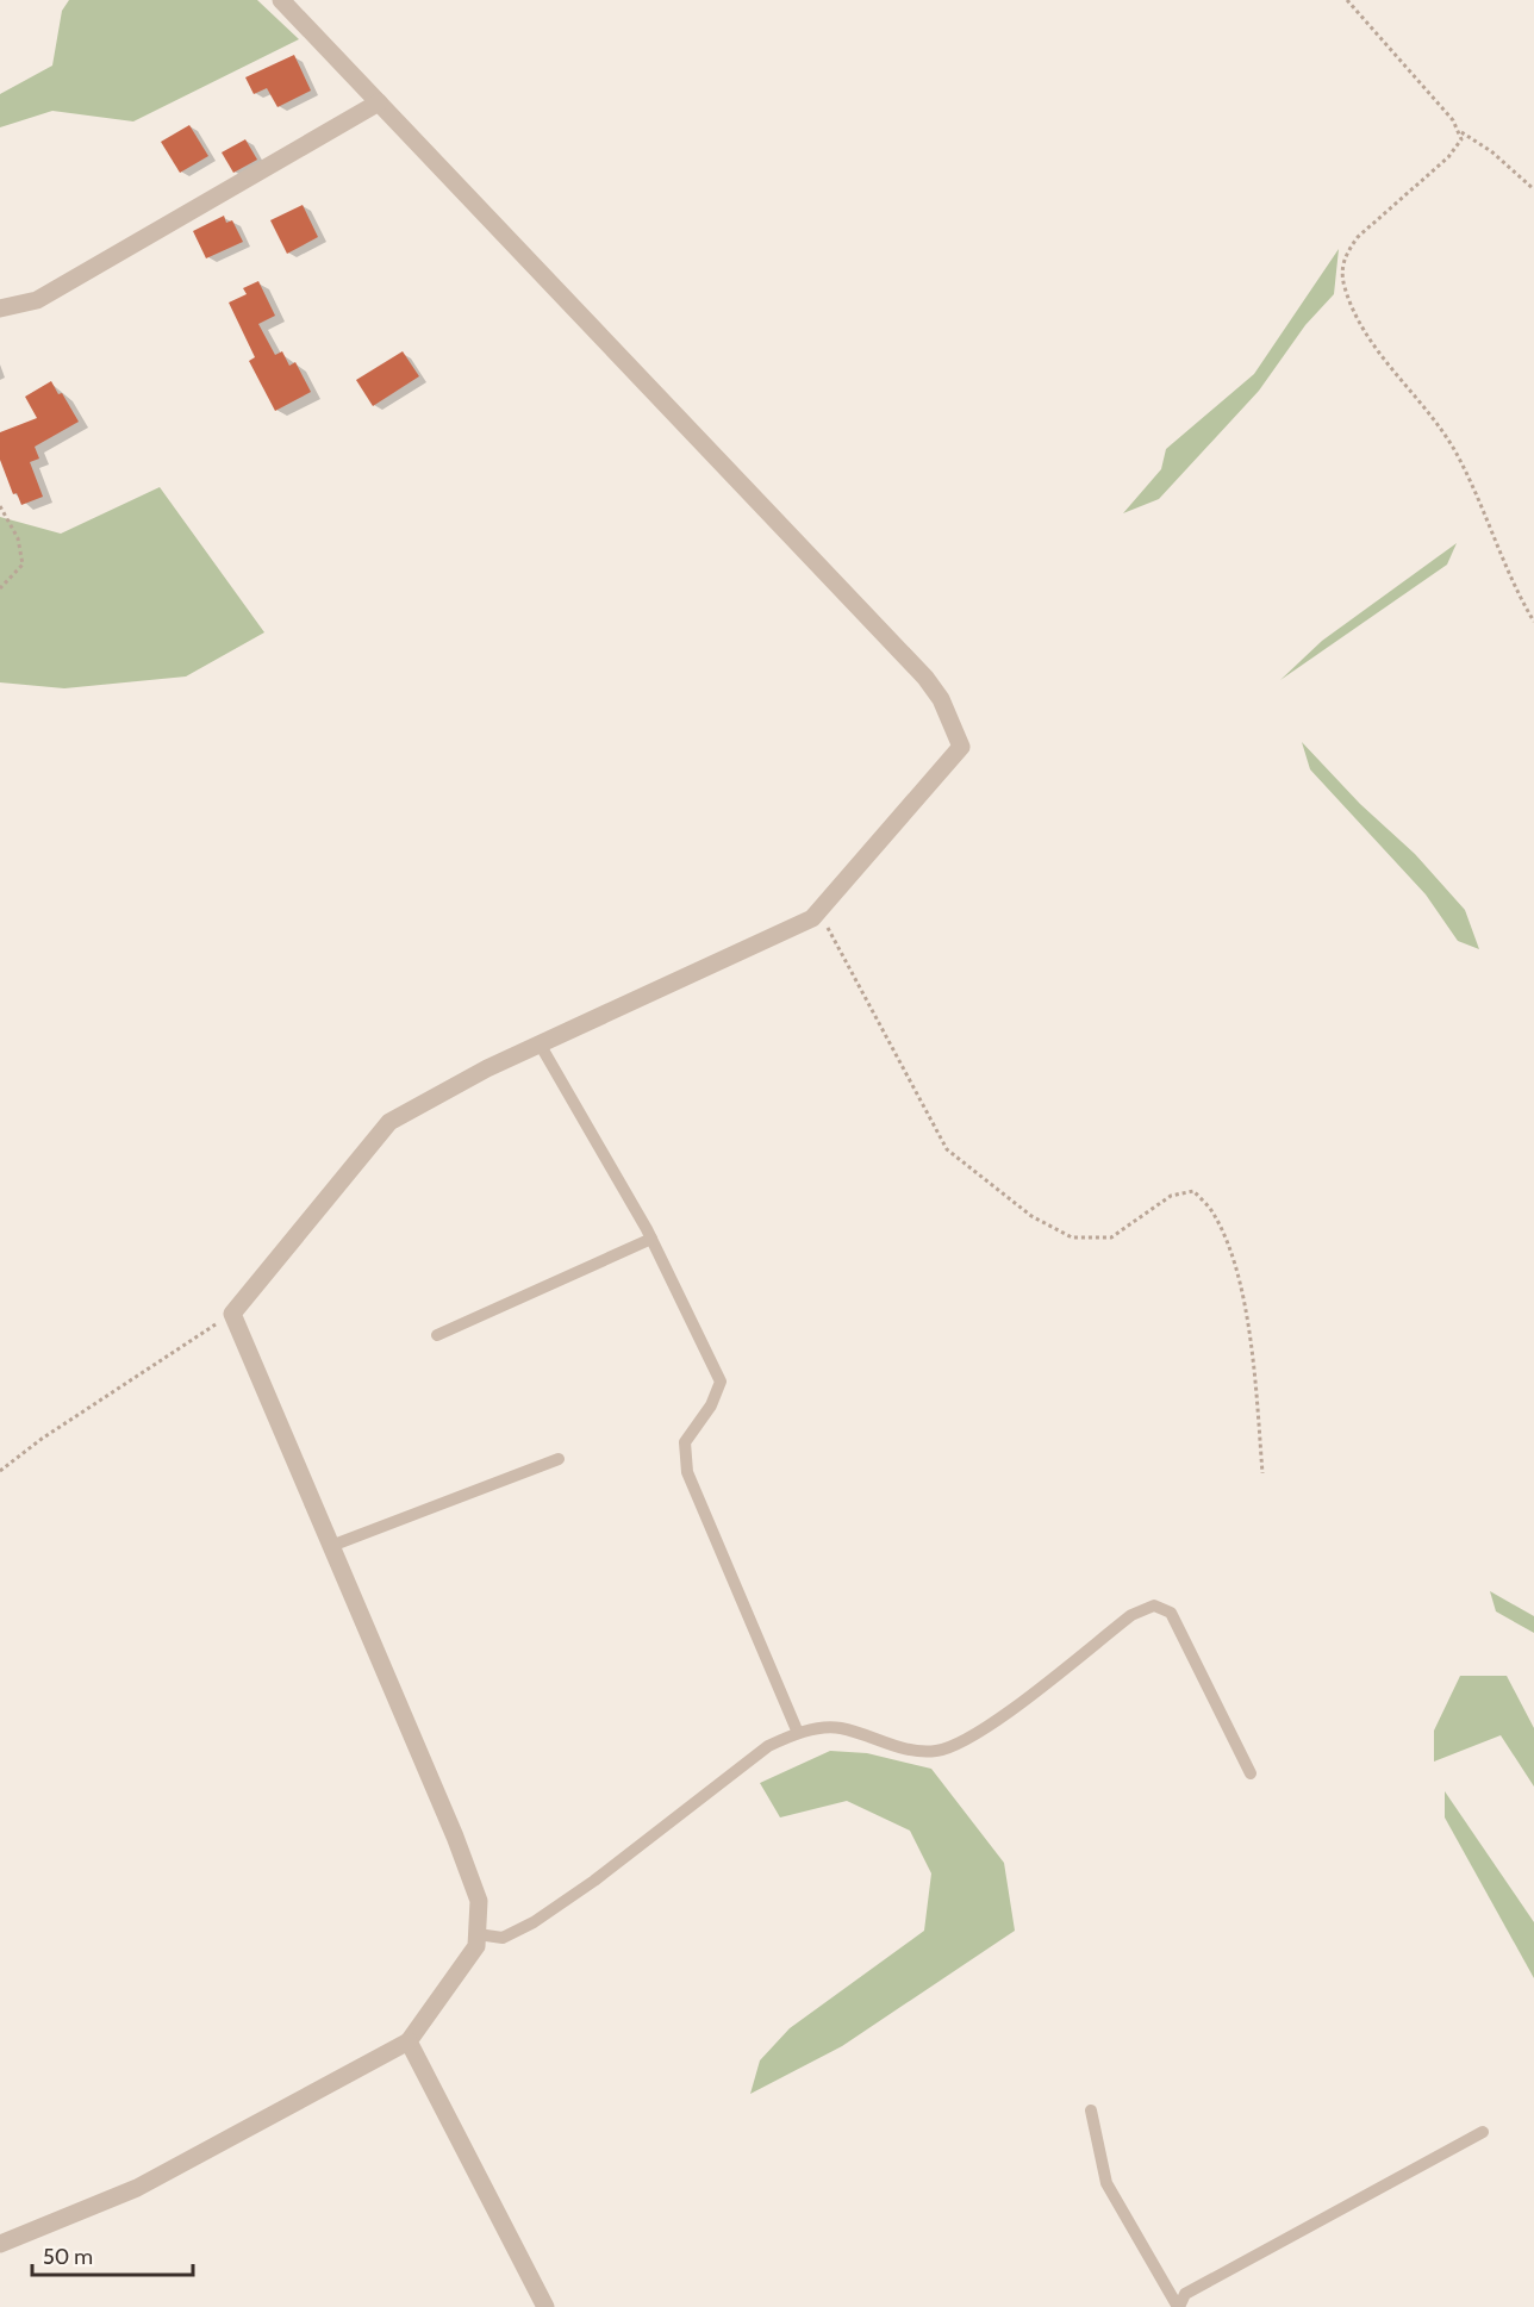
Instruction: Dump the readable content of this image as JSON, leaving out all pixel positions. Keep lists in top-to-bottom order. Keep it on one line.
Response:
{"scale_bar":"50 m"}
